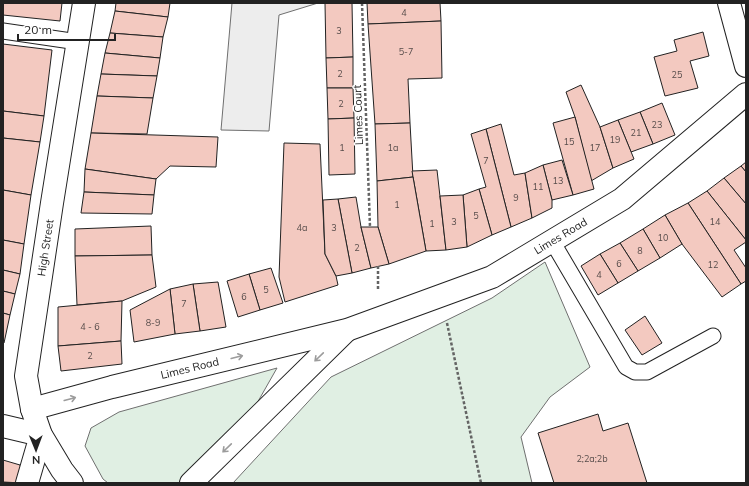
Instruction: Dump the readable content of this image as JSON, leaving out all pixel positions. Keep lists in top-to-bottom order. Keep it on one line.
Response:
{"streets":{"street":["Limes Road","High Street"],"path":["Limes Court"]},"crossings":[["Limes Road","High Street"]],"house_numbers":["4","3","5-7","2","25","2","23","21","19","15","1","1a","17","7","13","11","9","1","5","3","14","1","4a","3","10","2","8","6","12","4","5","6","7","8-9","4 - 6","2","2;2a;2b"],"scale_bar":"20 m","north":"bottom"}
